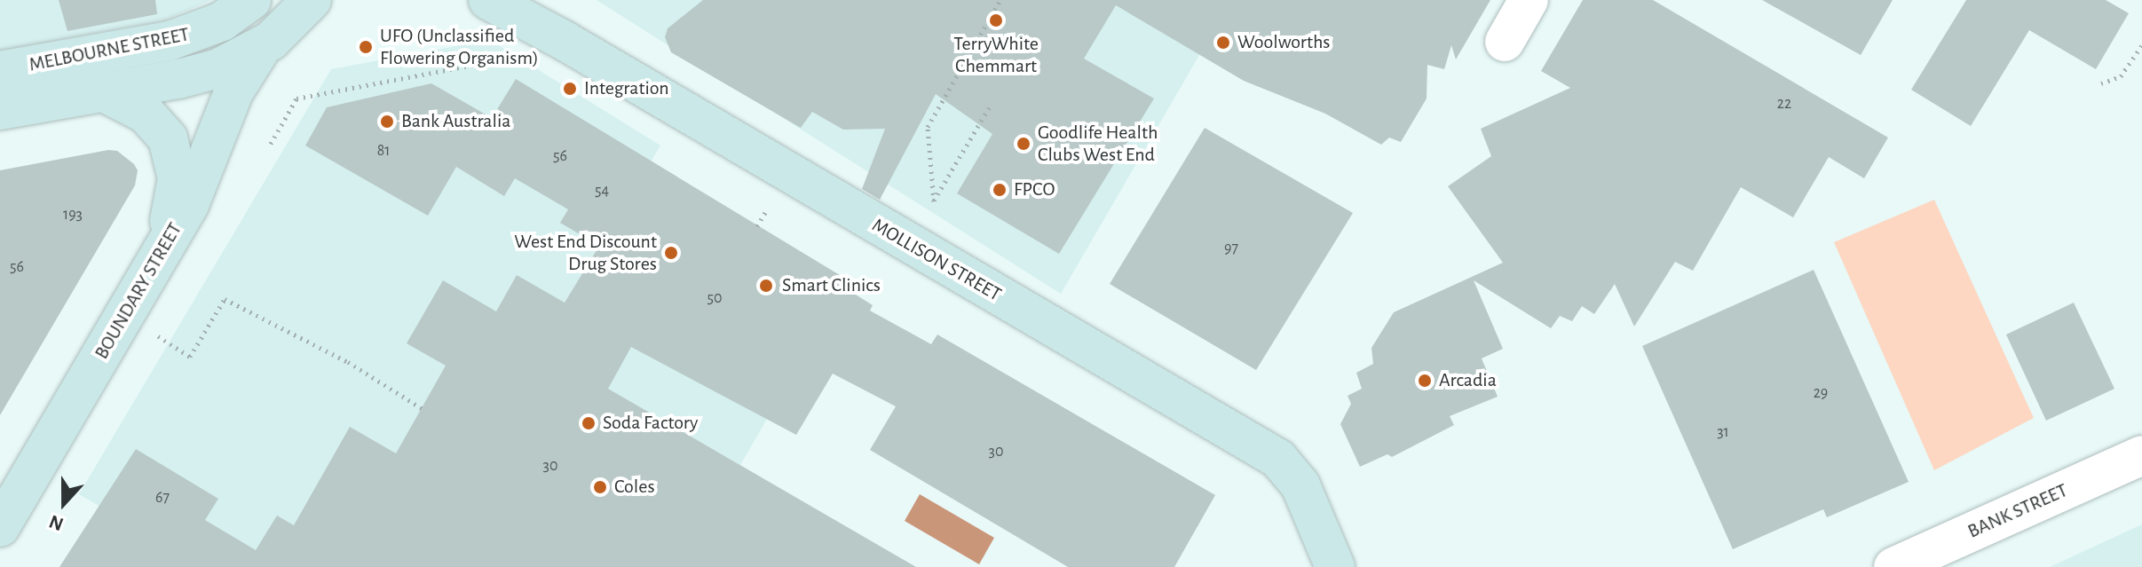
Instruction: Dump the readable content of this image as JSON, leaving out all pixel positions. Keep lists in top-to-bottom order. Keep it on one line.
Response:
{"streets":{"street":["MELBOURNE STREET","MOLLISON STREET","BOUNDARY STREET","BANK STREET"]},"crossings":[["MELBOURNE STREET","BOUNDARY STREET"]],"places":["TerryWhite Chemmart","Woolworths","UFO (Unclassified Flowering Organism)","Integration","Bank Australia","Goodlife Health Clubs West End","FPCO","West End Discount Drug Stores","Smart Clinics","Arcadia","Soda Factory","Coles"],"house_numbers":["22","81","56","54","193","97","56","50","29","31","30","30","67"],"north":"bottom"}
